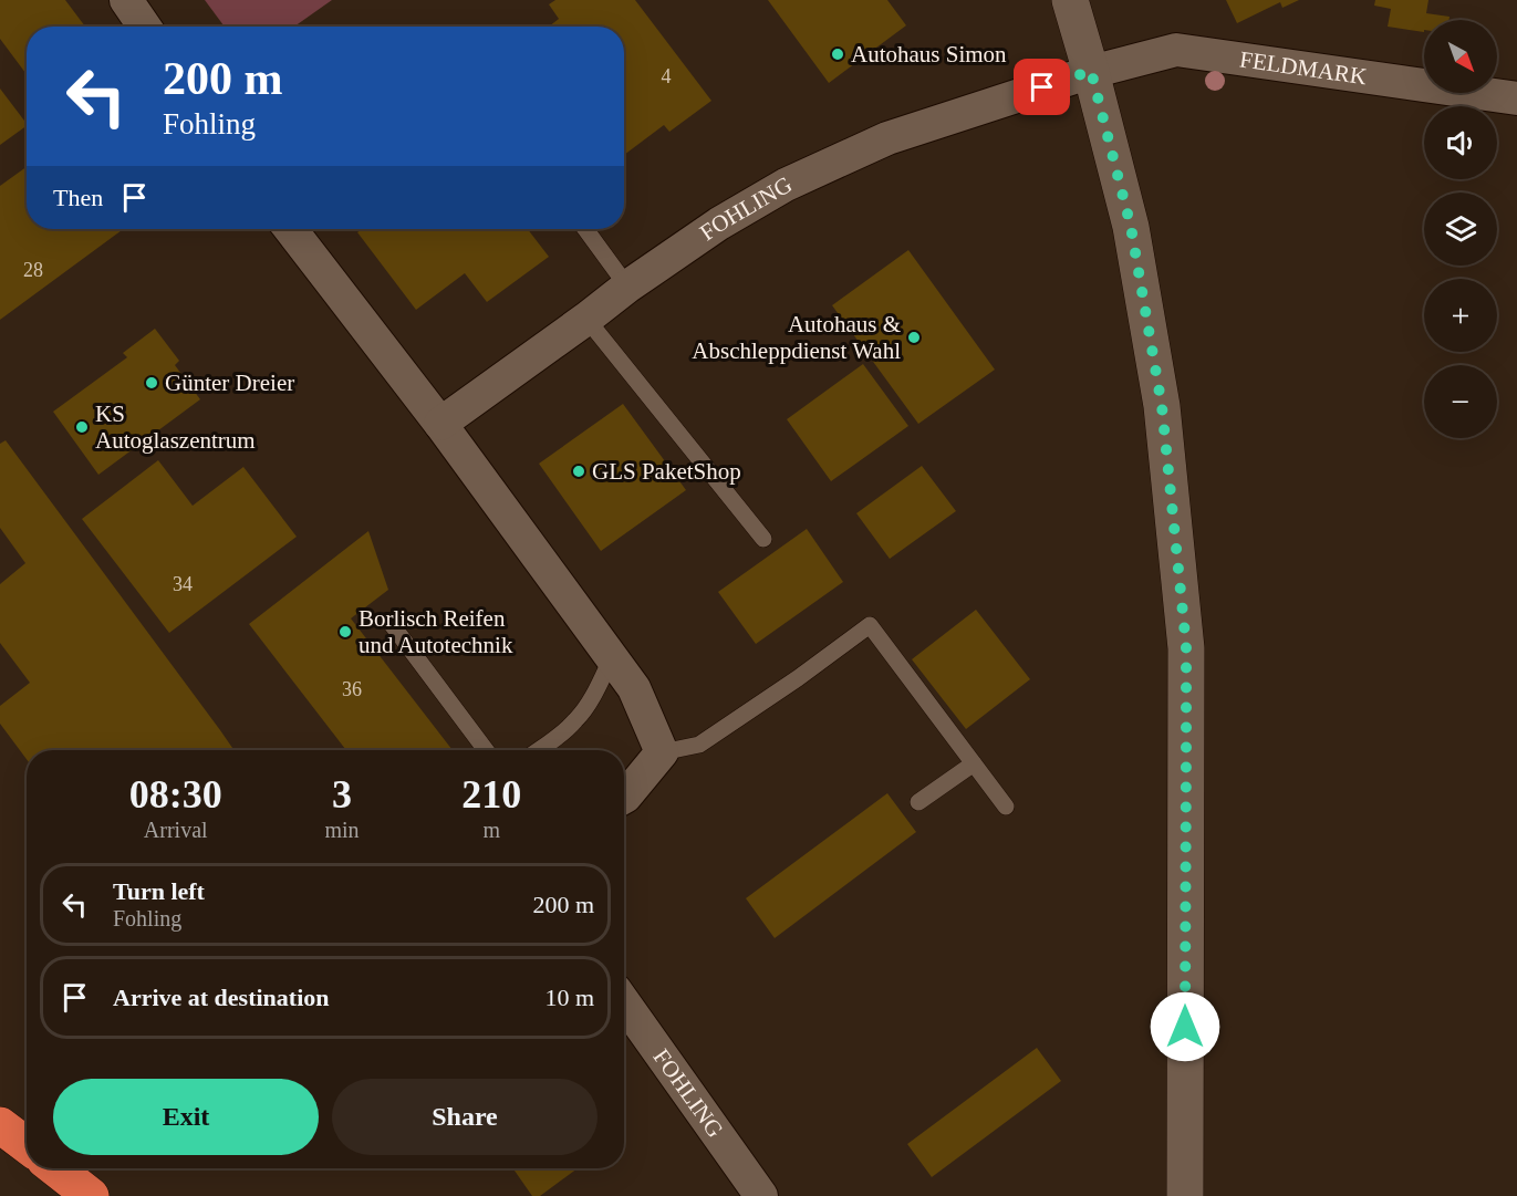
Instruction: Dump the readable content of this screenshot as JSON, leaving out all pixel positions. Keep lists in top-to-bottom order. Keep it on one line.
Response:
{"streets":{"street":["FELDMARK","FOHLING"]},"crossings":[["FELDMARK","FOHLING"]],"places":["Autohaus Simon","Autohaus & Abschleppdienst Wahl","Günter Dreier","KS Autoglaszentrum","GLS PaketShop","Borlisch Reifen und Autotechnik"],"house_numbers":["4","28","34","36"],"north":"bottom right","page":{"map_buttons":["+","−"],"turn":["200 m","Fohling"],"then":"Then","eta":["08:30","Arrival","3","min","210","m"],"list":[{"name":"Turn left","note":"Fohling","value":"200 m"},{"name":"Arrive at destination","value":"10 m"}],"buttons":["Exit","Share"]}}
